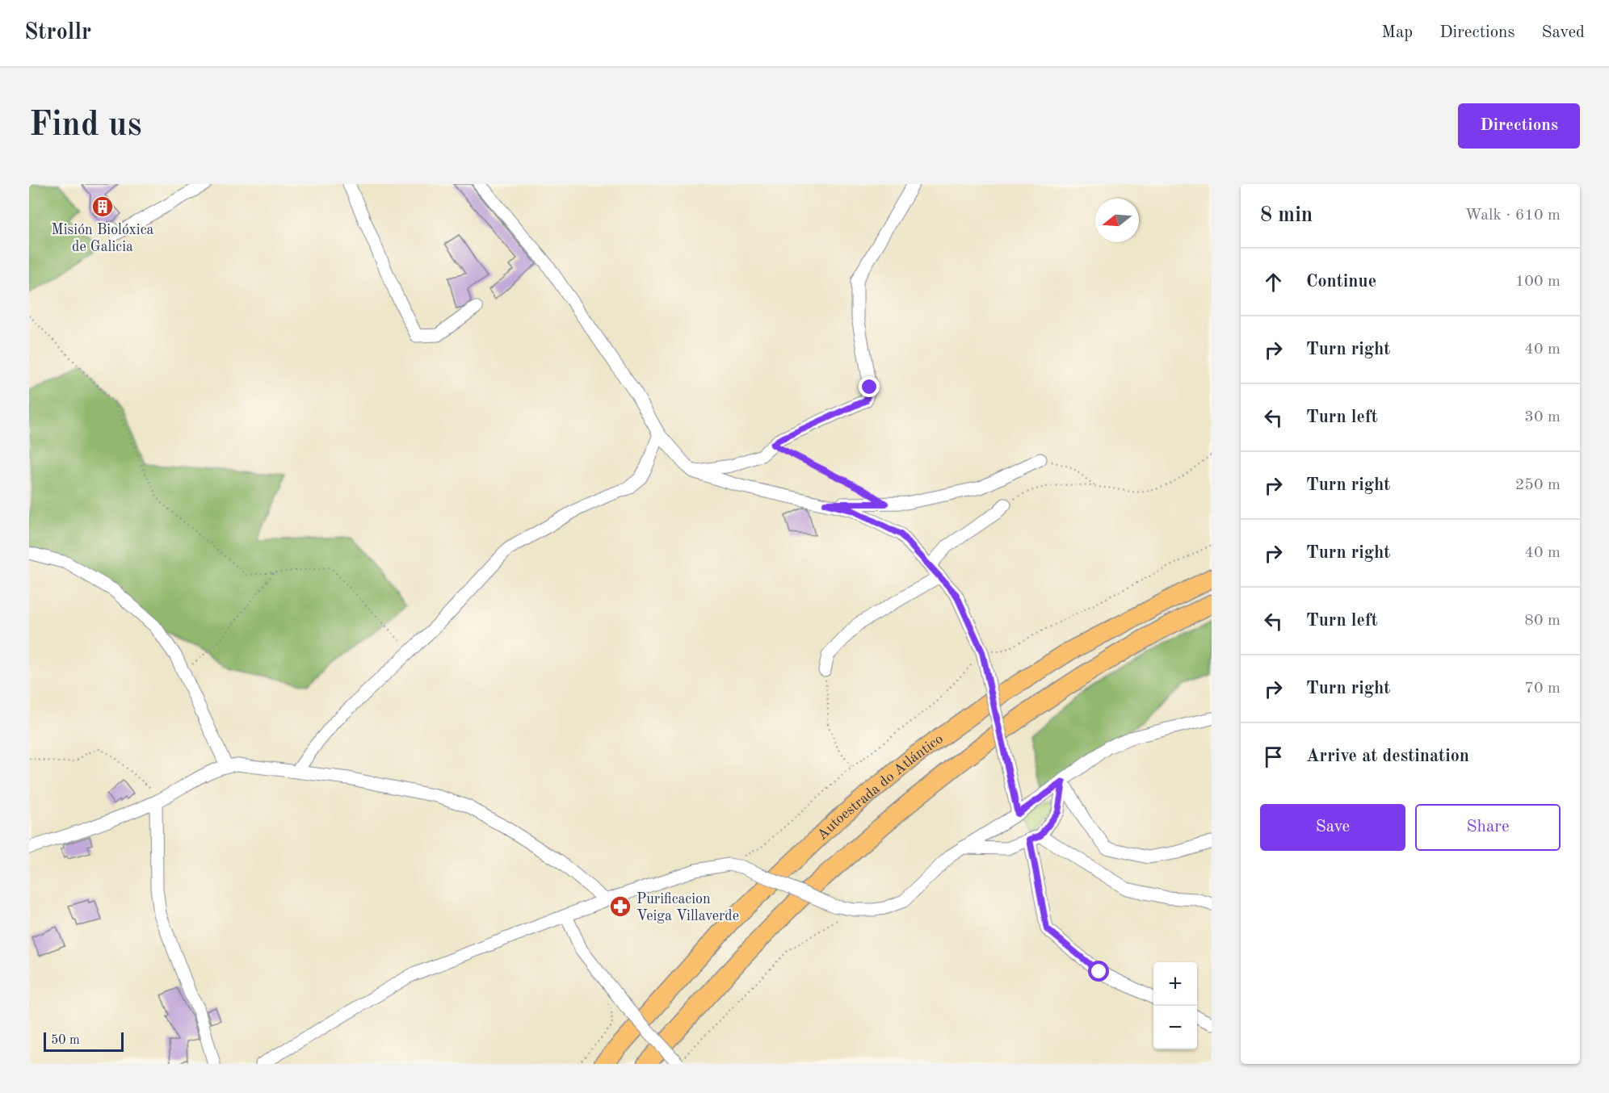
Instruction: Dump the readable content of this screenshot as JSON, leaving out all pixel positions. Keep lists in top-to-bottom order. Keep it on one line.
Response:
{"streets":{"highway":["Autoestrada do Atlántico"]},"places":{"building":["Misión Biolóxica de Galicia"],"pharmacy":["Purificacion Veiga Villaverde"]},"scale_bar":"50 m","north":"left","page":{"header":"Strollr","nav":["Map","Directions","Saved"],"buttons":["Directions",["Save","Share"]],"title":"Find us","heading":["8 min","Walk · 610 m"],"list":[["Continue","100 m"],["Turn right","40 m"],["Turn left","30 m"],["Turn right","250 m"],["Turn right","40 m"],["Turn left","80 m"],["Turn right","70 m"],"Arrive at destination"],"map_buttons":["+","−"],"scale":"50 m"}}
